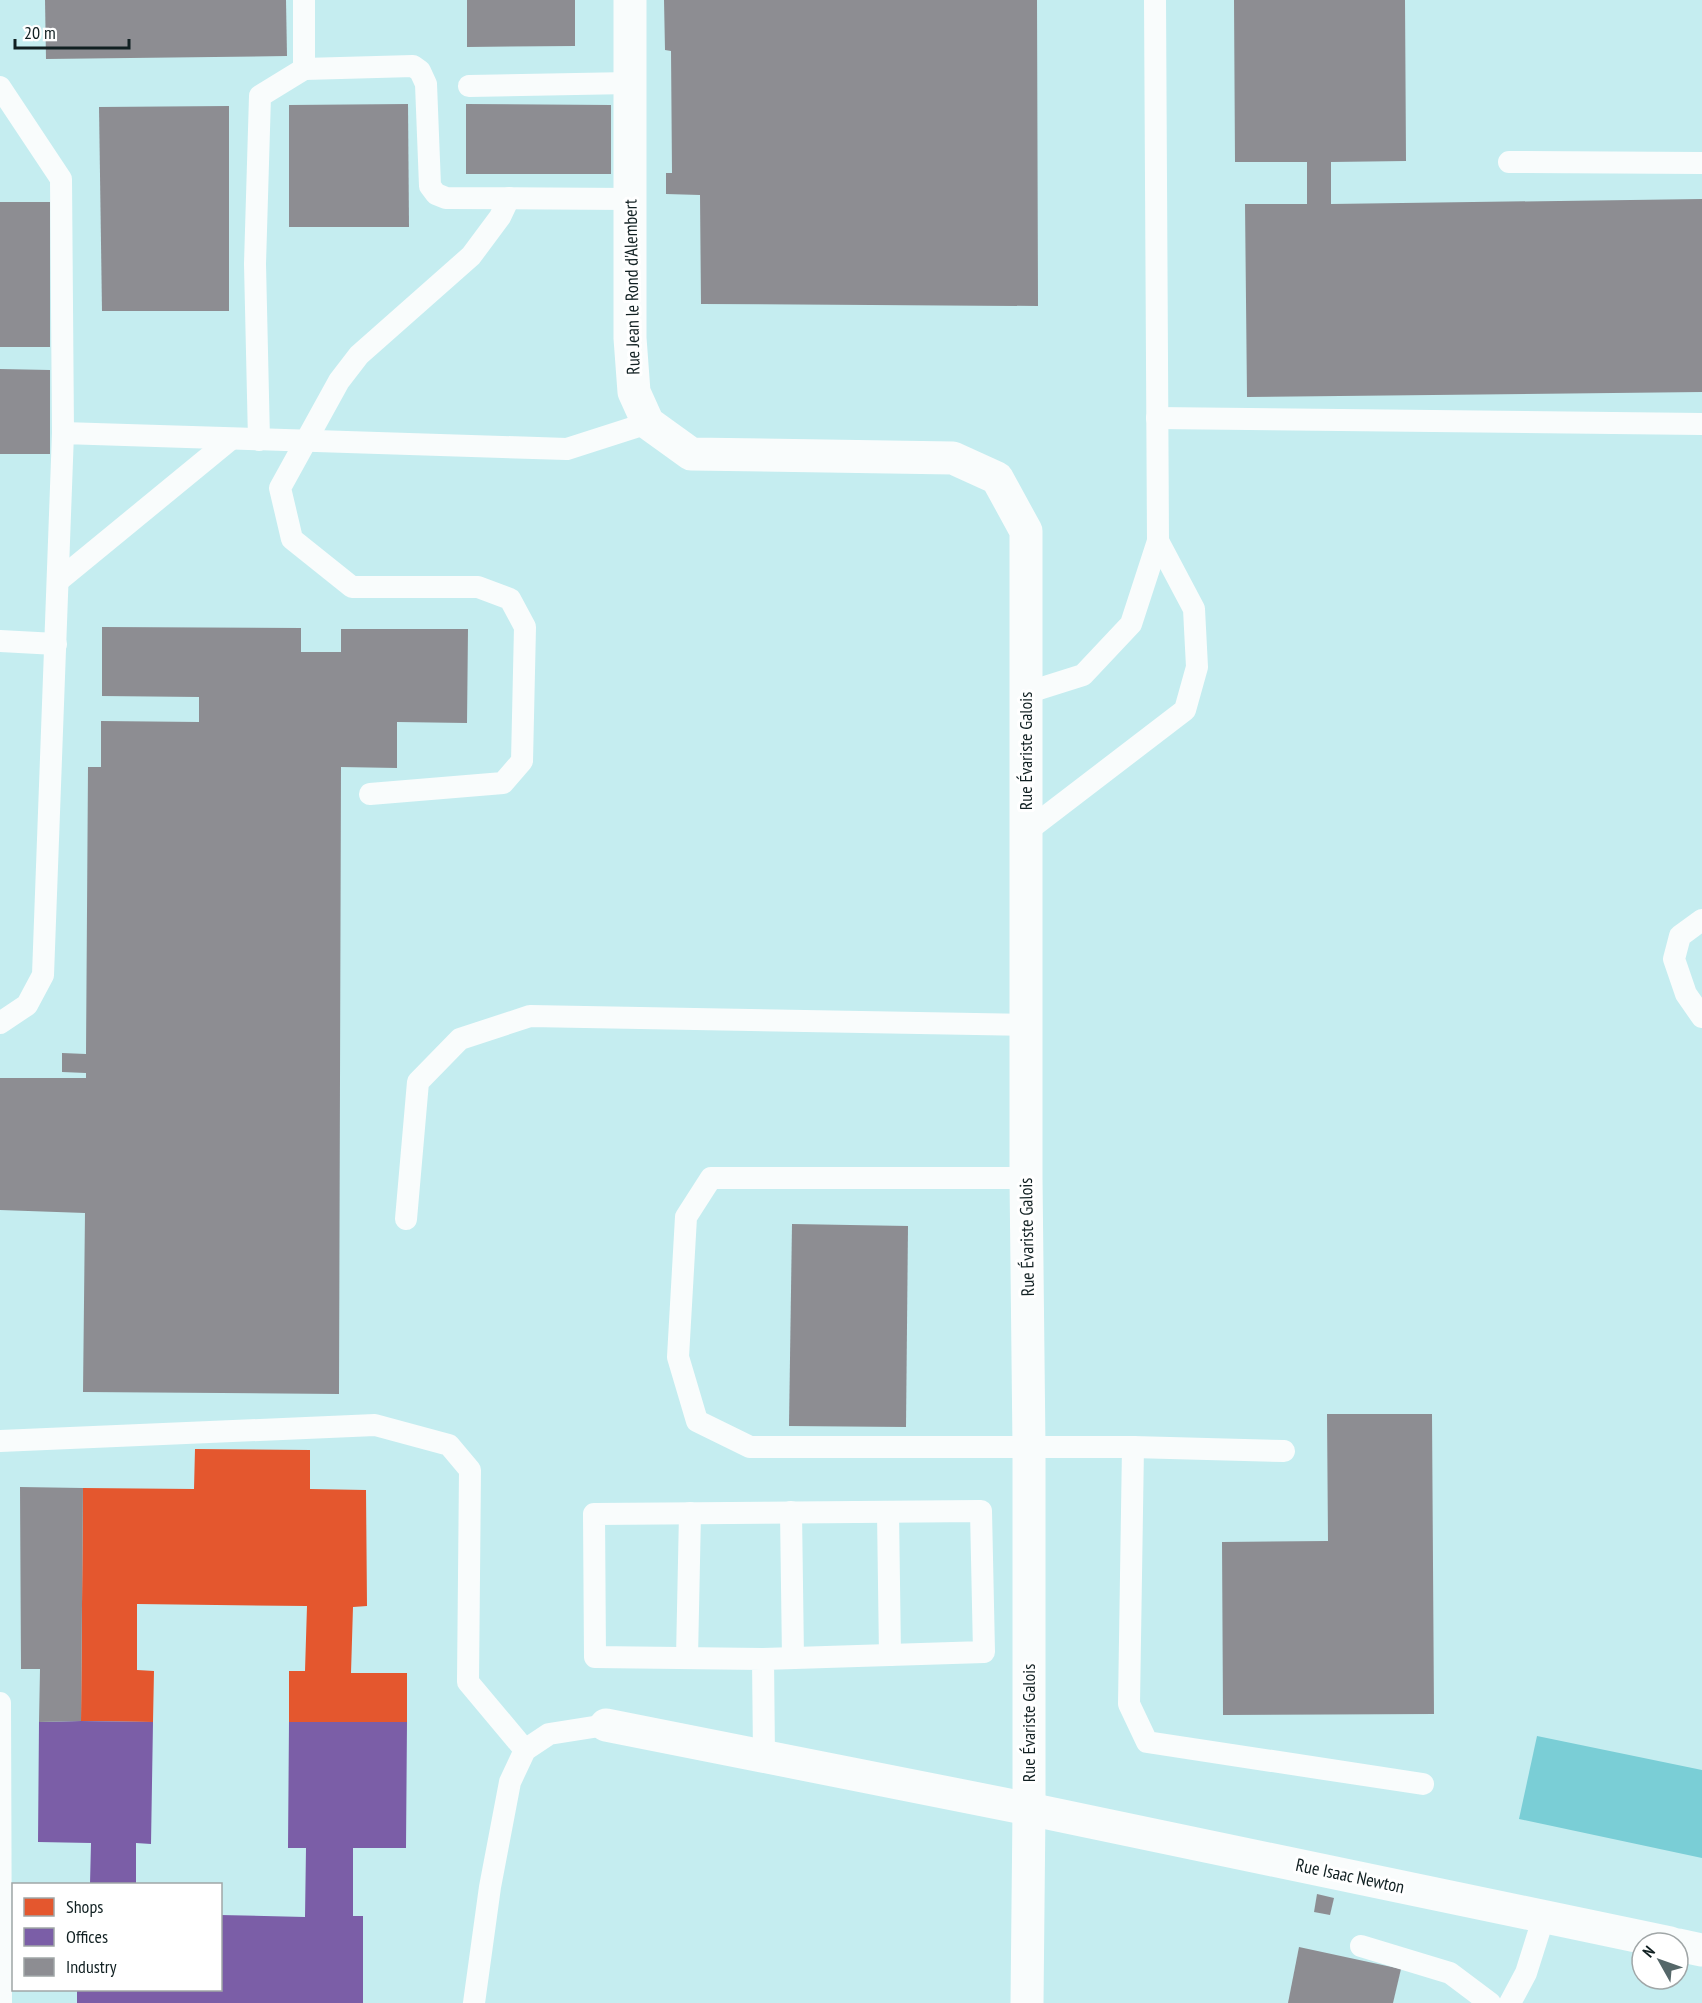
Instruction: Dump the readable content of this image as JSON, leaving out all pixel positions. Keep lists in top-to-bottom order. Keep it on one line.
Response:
{"streets":{"street":["Rue Jean le Rond d'Alembert","Rue Évariste Galois","Rue Isaac Newton"]},"crossings":[["Rue Jean le Rond d'Alembert","Rue Évariste Galois"],["Rue Évariste Galois","Rue Isaac Newton"]],"legend":["Shops","Offices","Industry"],"scale_bar":"20 m","north":"top left"}
